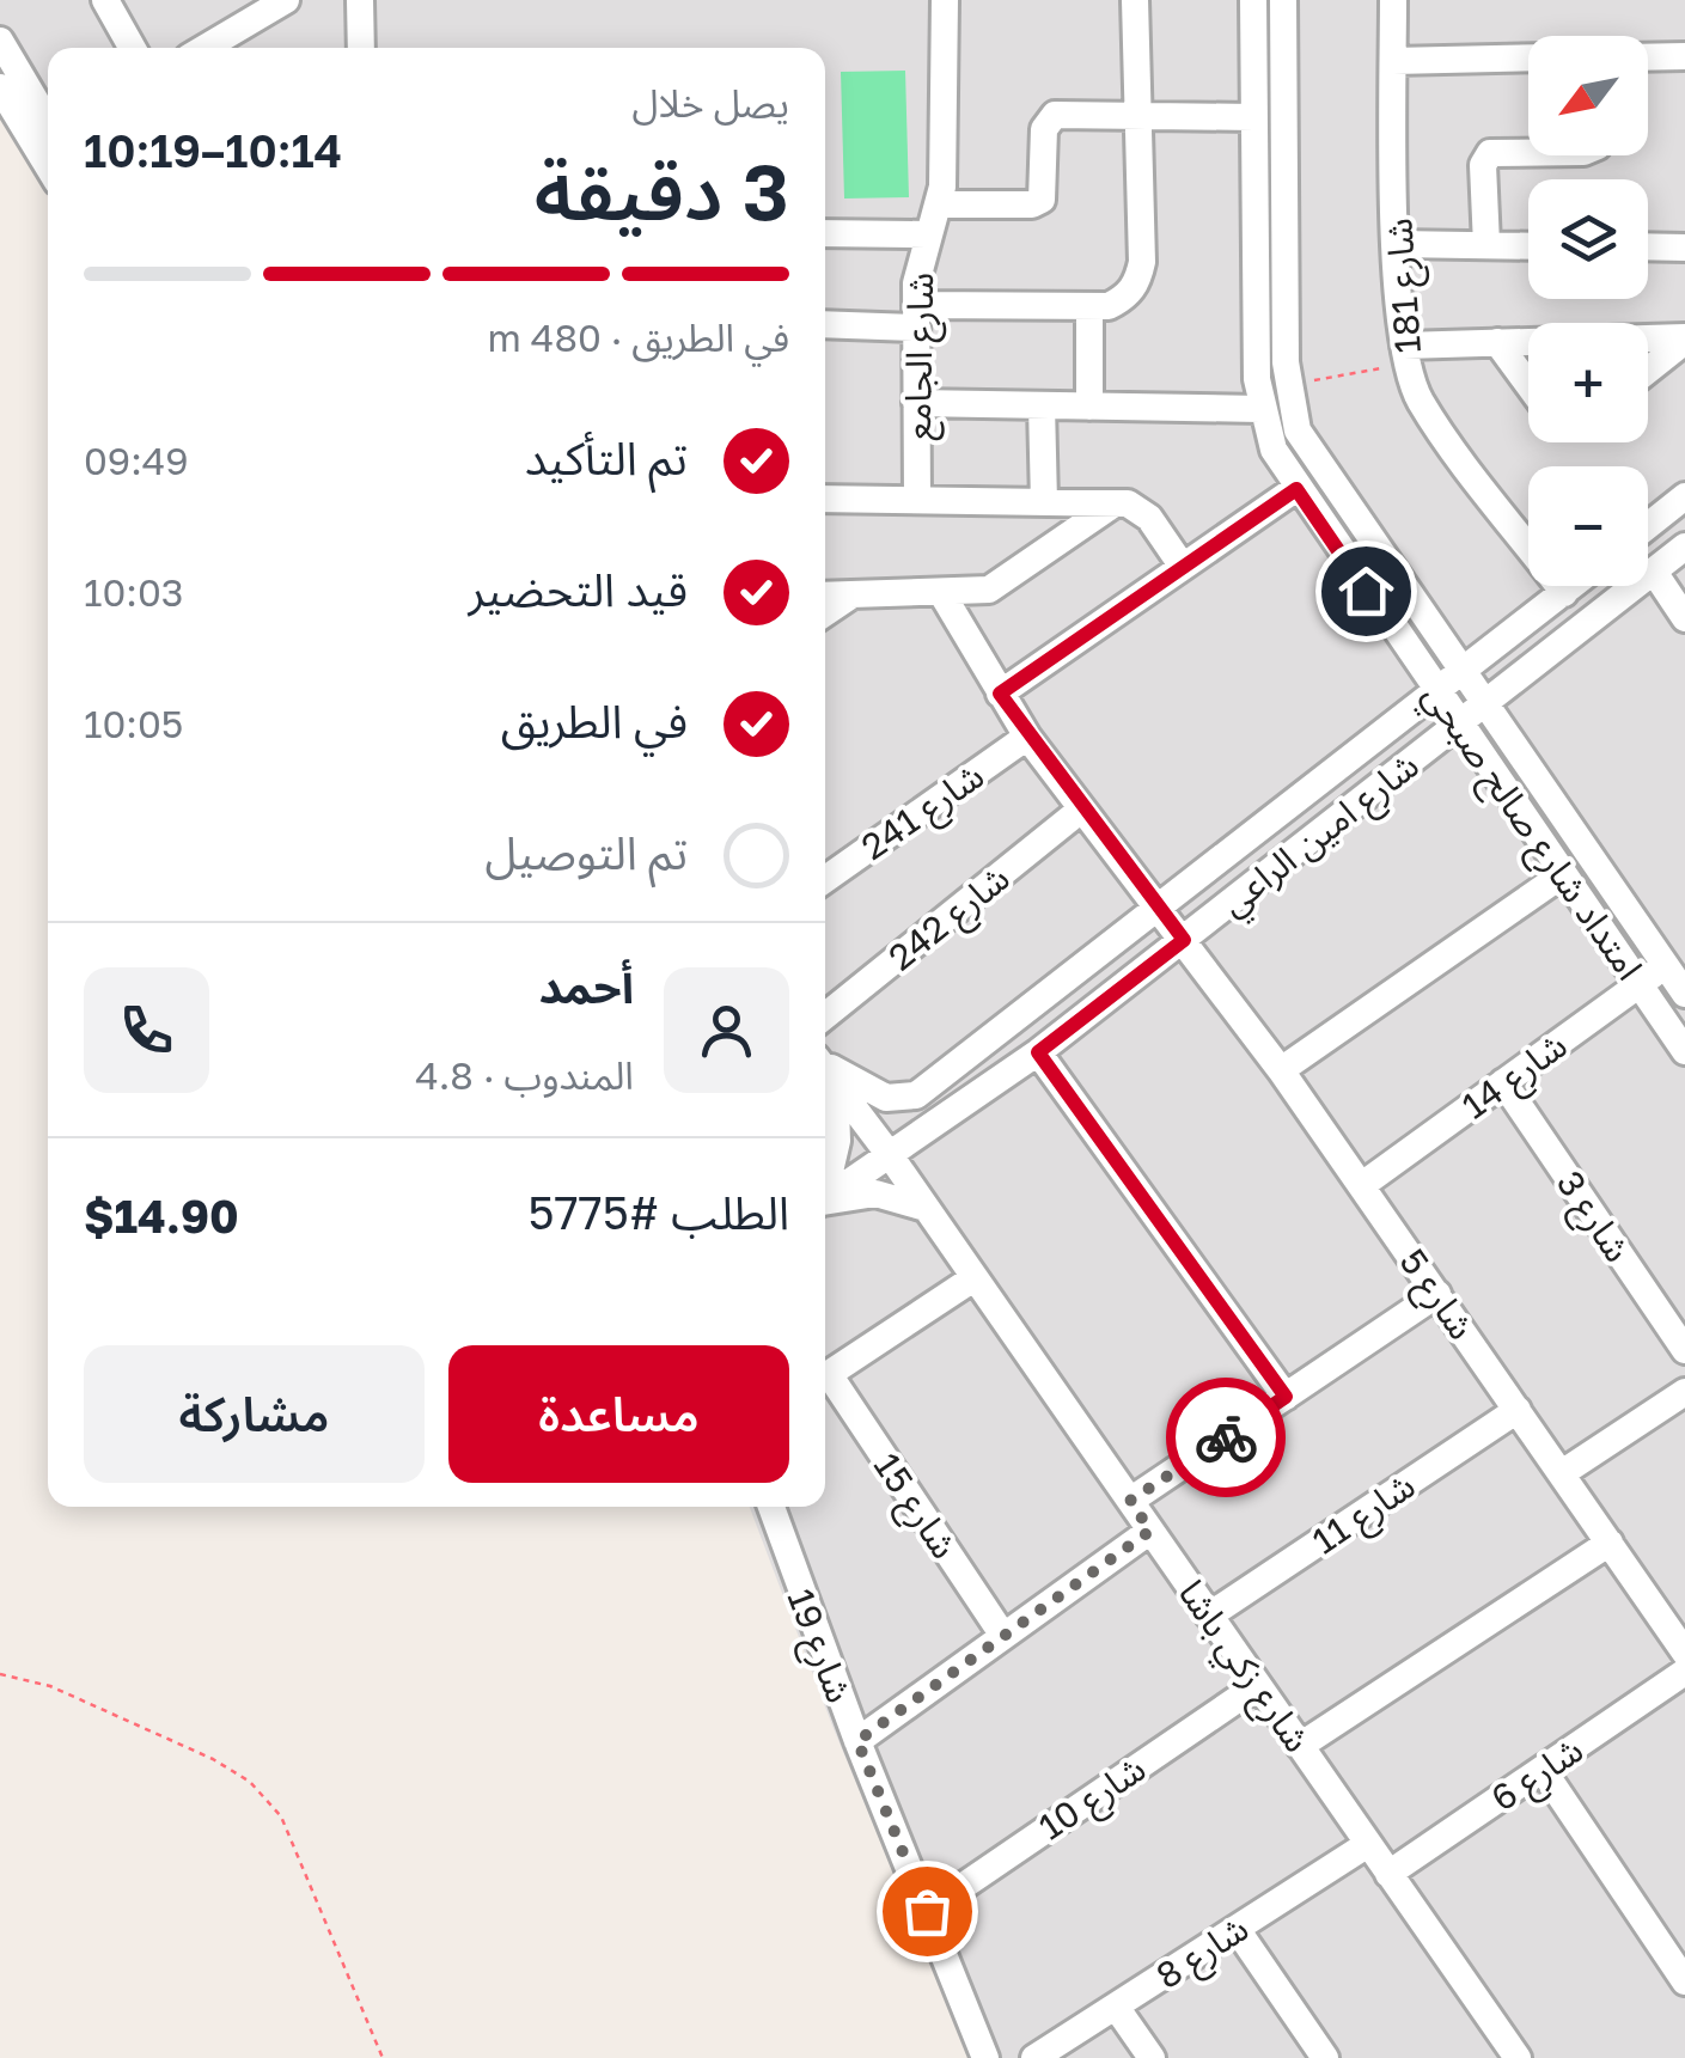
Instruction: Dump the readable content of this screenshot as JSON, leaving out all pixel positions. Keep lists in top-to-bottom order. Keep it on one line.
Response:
{"streets":{"street":["شارع 181","شارع الجامع","شارع 241","امتداد شارع صالح صبحي","شارع امين الراعي","شارع 242","شارع 14","شارع 3","شارع 5","شارع 15","شارع 11","شارع 19","شارع زكي باشا","شارع 6","شارع 10","شارع 8"]},"crossings":[["شارع 181","شارع امين الراعي"],["شارع 241","شارع 5"],["امتداد شارع صالح صبحي","شارع امين الراعي"],["امتداد شارع صالح صبحي","شارع 14"],["شارع امين الراعي","شارع 5"],["شارع امين الراعي","شارع زكي باشا"],["شارع 242","شارع 5"],["شارع 14","شارع 3"],["شارع 14","شارع 5"],["شارع 5","شارع 11"],["شارع 11","شارع زكي باشا"],["شارع 19","شارع 10"],["شارع زكي باشا","شارع 6"],["شارع زكي باشا","شارع 10"],["شارع زكي باشا","شارع 8"]],"north":"bottom left","page":{"map_buttons":["+","−"],"heading":["3 دقيقة","يصل خلال","10:14–10:19"],"panel":["أحمد","المندوب · 4.8","الطلب #5775","$14.90"],"bar":"في الطريق · 480 m","list":[["تم التأكيد","09:49"],["قيد التحضير","10:03"],["في الطريق","10:05"],"تم التوصيل"],"buttons":["مساعدة","مشاركة"]}}
